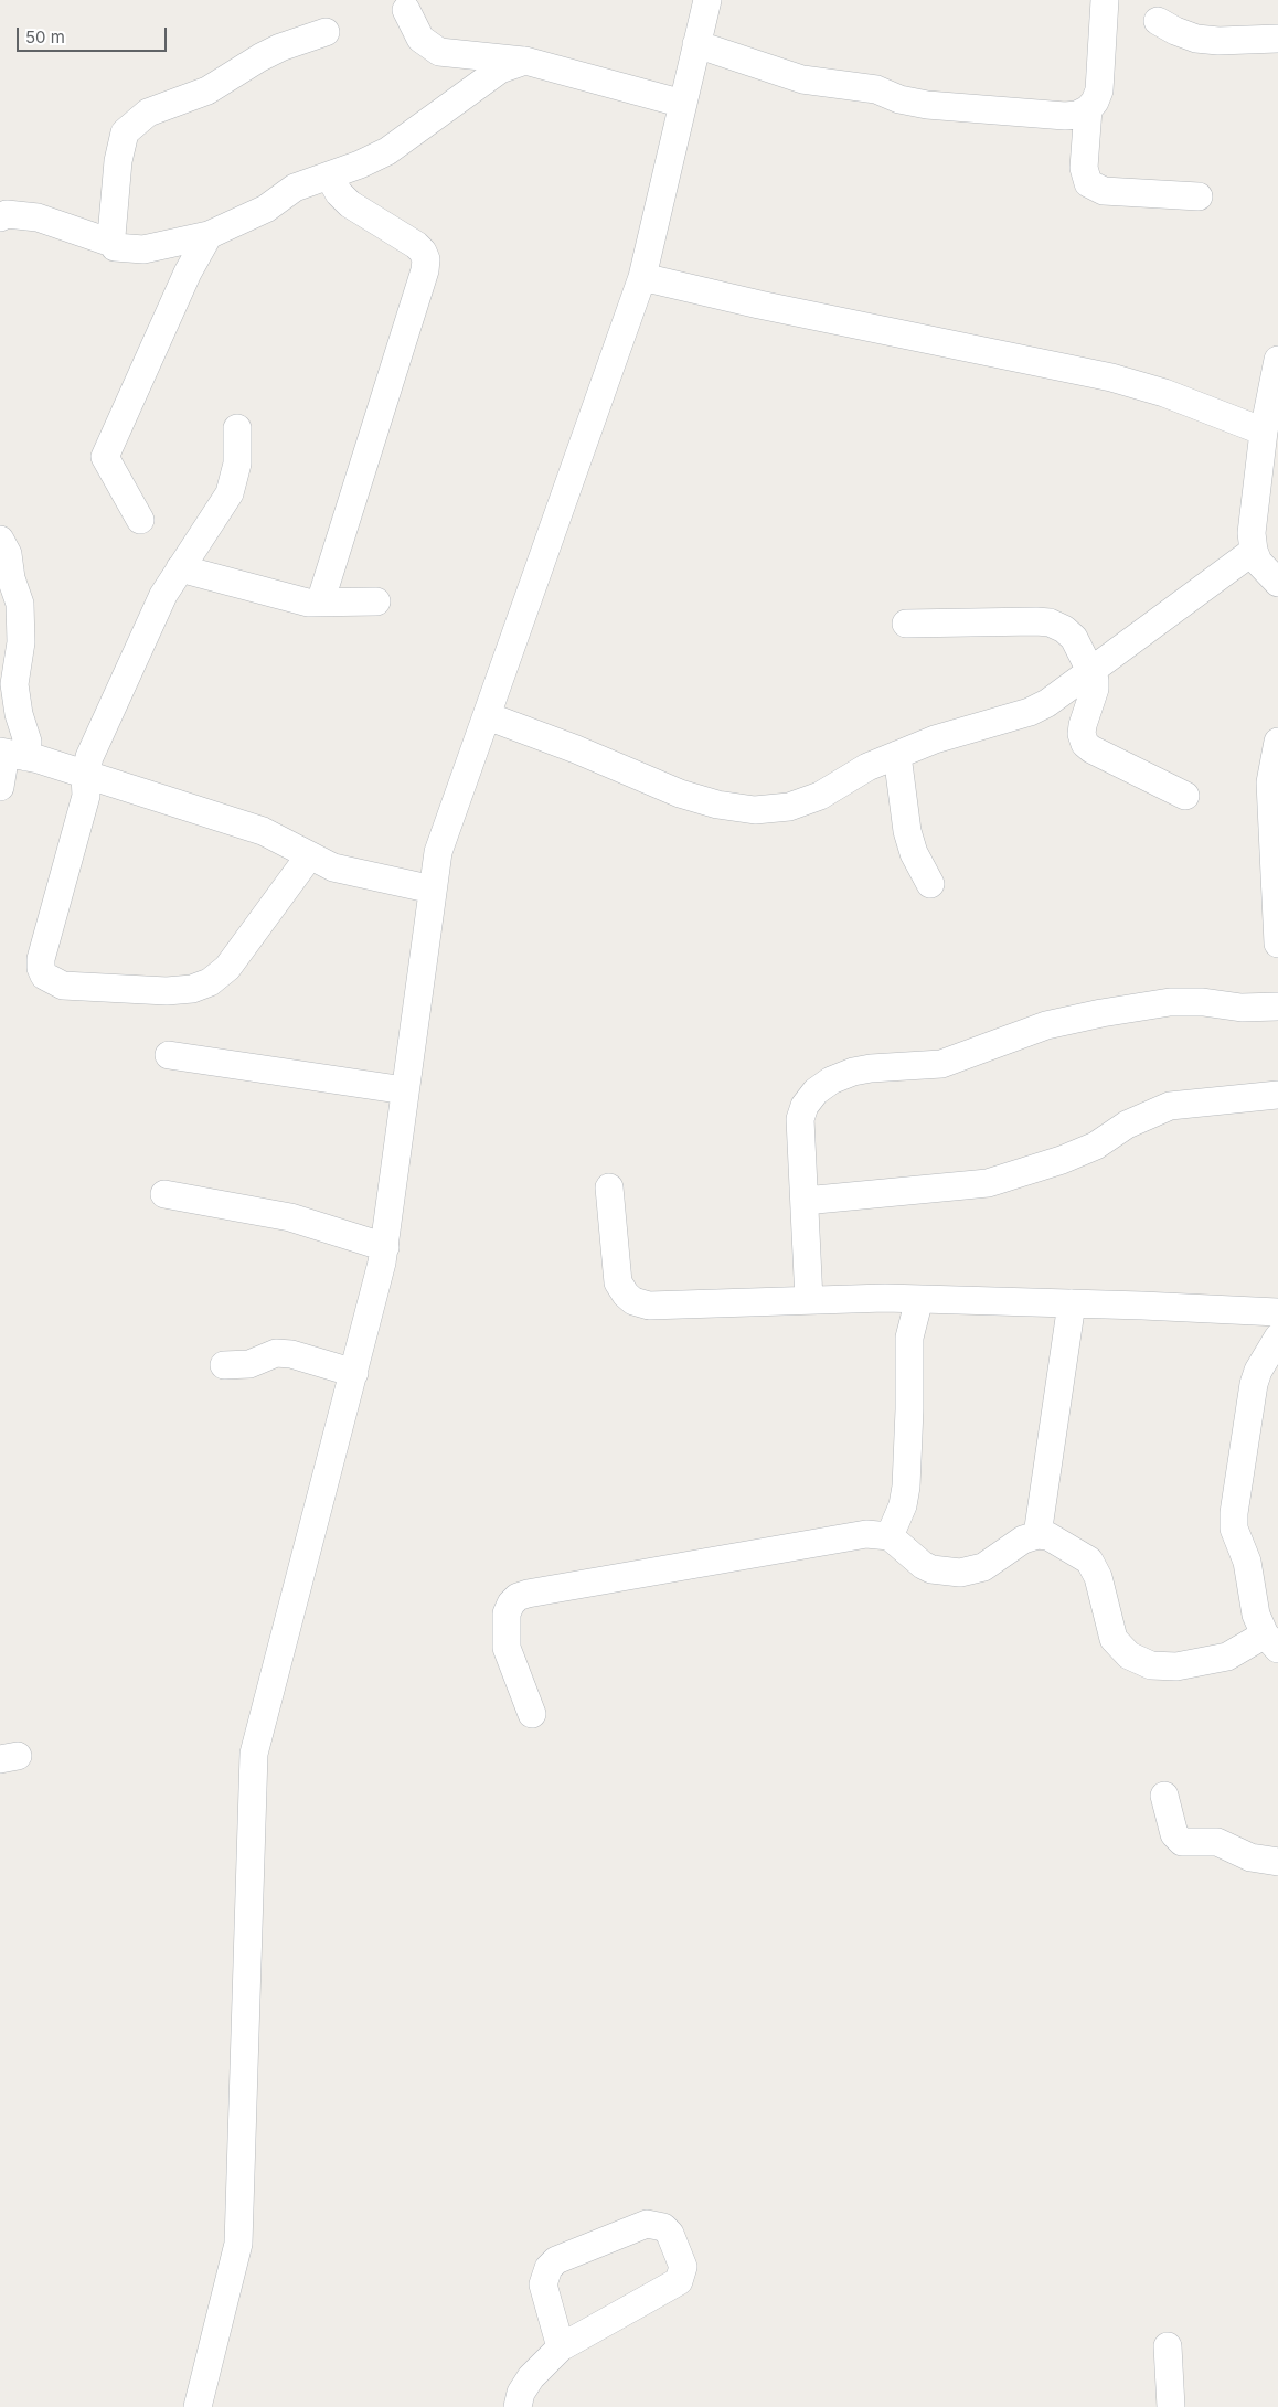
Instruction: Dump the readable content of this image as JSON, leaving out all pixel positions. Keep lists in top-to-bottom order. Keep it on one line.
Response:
{"scale_bar":"50 m"}
